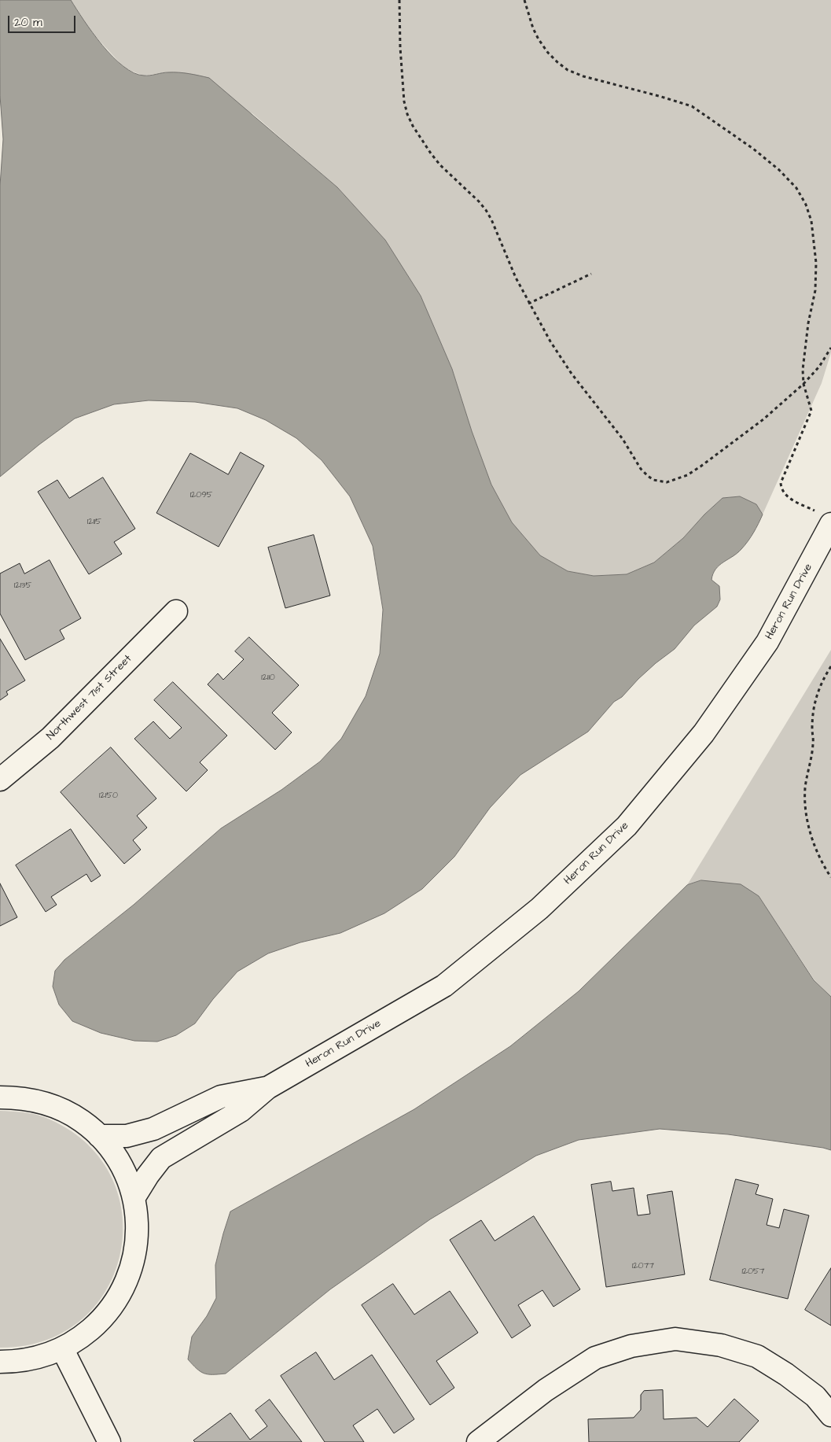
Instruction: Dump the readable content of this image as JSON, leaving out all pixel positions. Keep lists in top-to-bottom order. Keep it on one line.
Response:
{"streets":{"street":["Heron Run Drive","Northwest 71st Street"]},"house_numbers":["12095","12115","12135","12110","12150","12077","12057"],"scale_bar":"20 m"}
